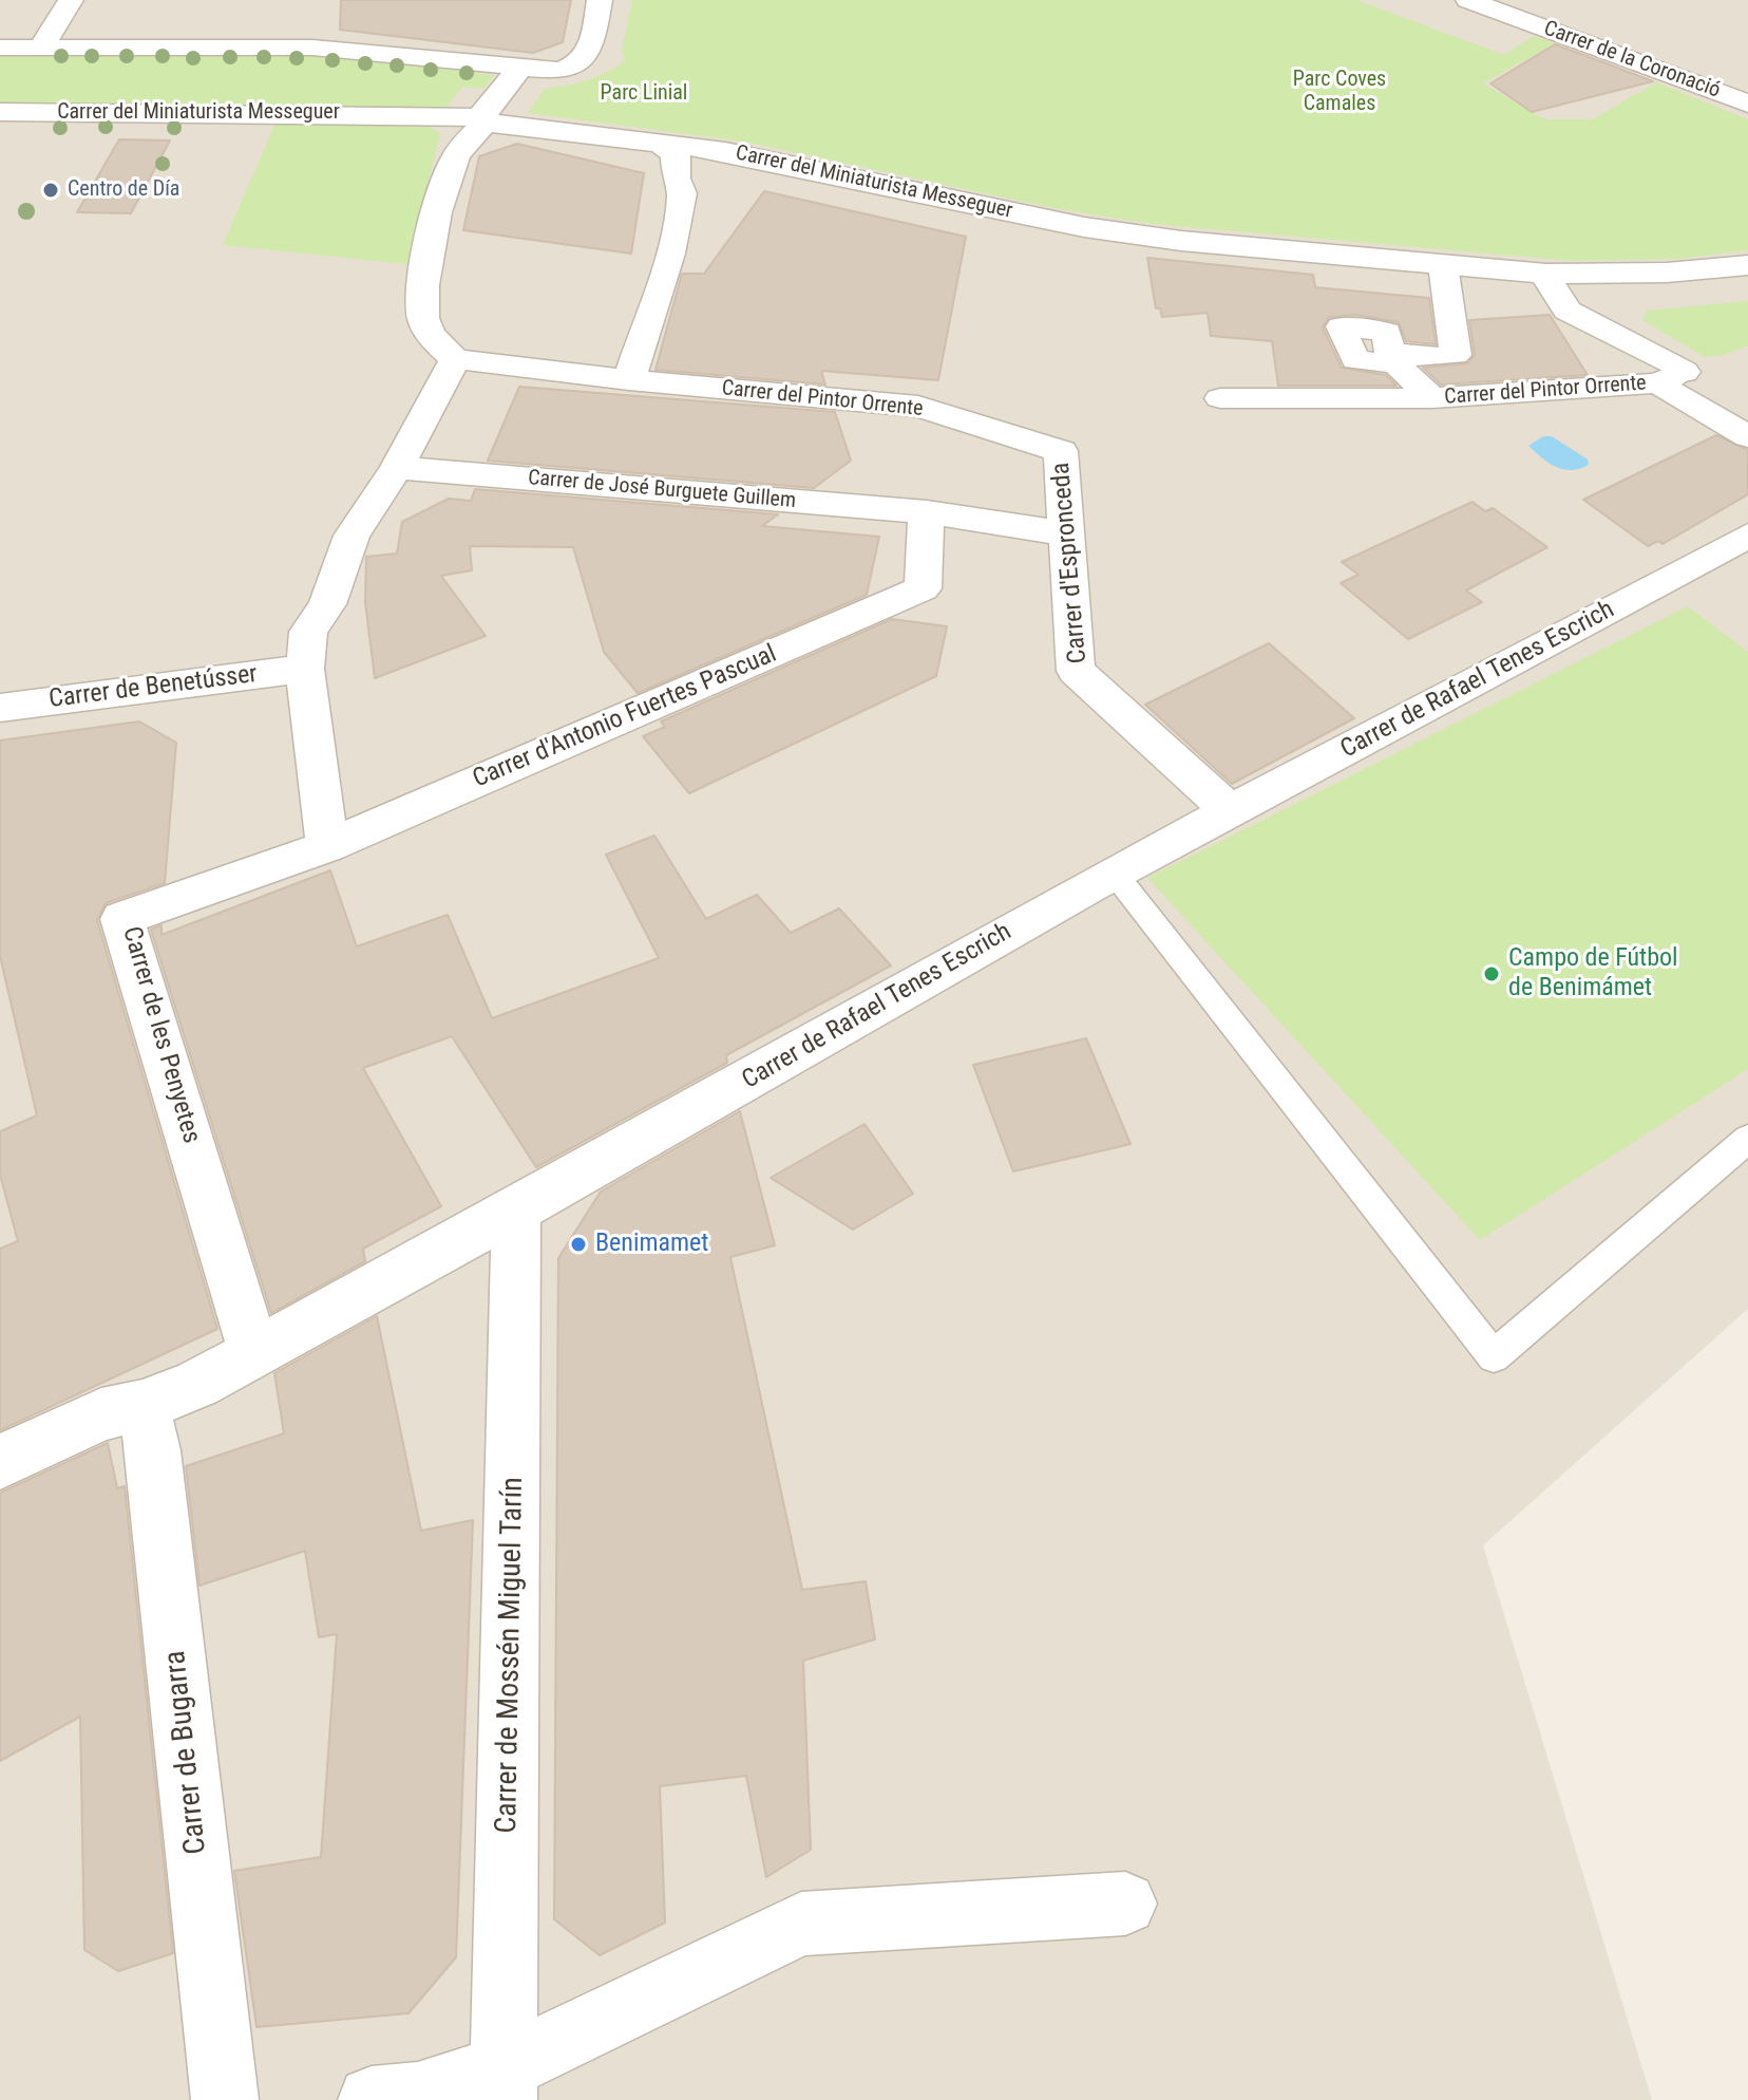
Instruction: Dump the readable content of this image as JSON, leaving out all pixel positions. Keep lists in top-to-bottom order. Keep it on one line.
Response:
{"streets":{"street":["Carrer de la Coronació","Carrer del Miniaturista Messeguer","Carrer del Pintor Orrente","Carrer de José Burguete Guillem","Carrer d'Espronceda","Carrer de Rafael Tenes Escrich","Carrer de Benetússer","Carrer d'Antonio Fuertes Pascual","Carrer de les Penyetes","Carrer de Mossén Miguel Tarín","Carrer de Bugarra"]},"crossings":[["Carrer del Miniaturista Messeguer","Carrer del Pintor Orrente"],["Carrer del Pintor Orrente","Carrer d'Espronceda"],["Carrer de José Burguete Guillem","Carrer d'Espronceda"],["Carrer de José Burguete Guillem","Carrer d'Antonio Fuertes Pascual"],["Carrer d'Espronceda","Carrer de Rafael Tenes Escrich"],["Carrer de Rafael Tenes Escrich","Carrer de les Penyetes"],["Carrer de Rafael Tenes Escrich","Carrer de Mossén Miguel Tarín"],["Carrer de Rafael Tenes Escrich","Carrer de Bugarra"],["Carrer d'Antonio Fuertes Pascual","Carrer de les Penyetes"]],"parks":["Parc Coves Camales","Parc Linial"],"places":["Centro de Día","Campo de Fútbol de Benimámet","Benimamet"]}
